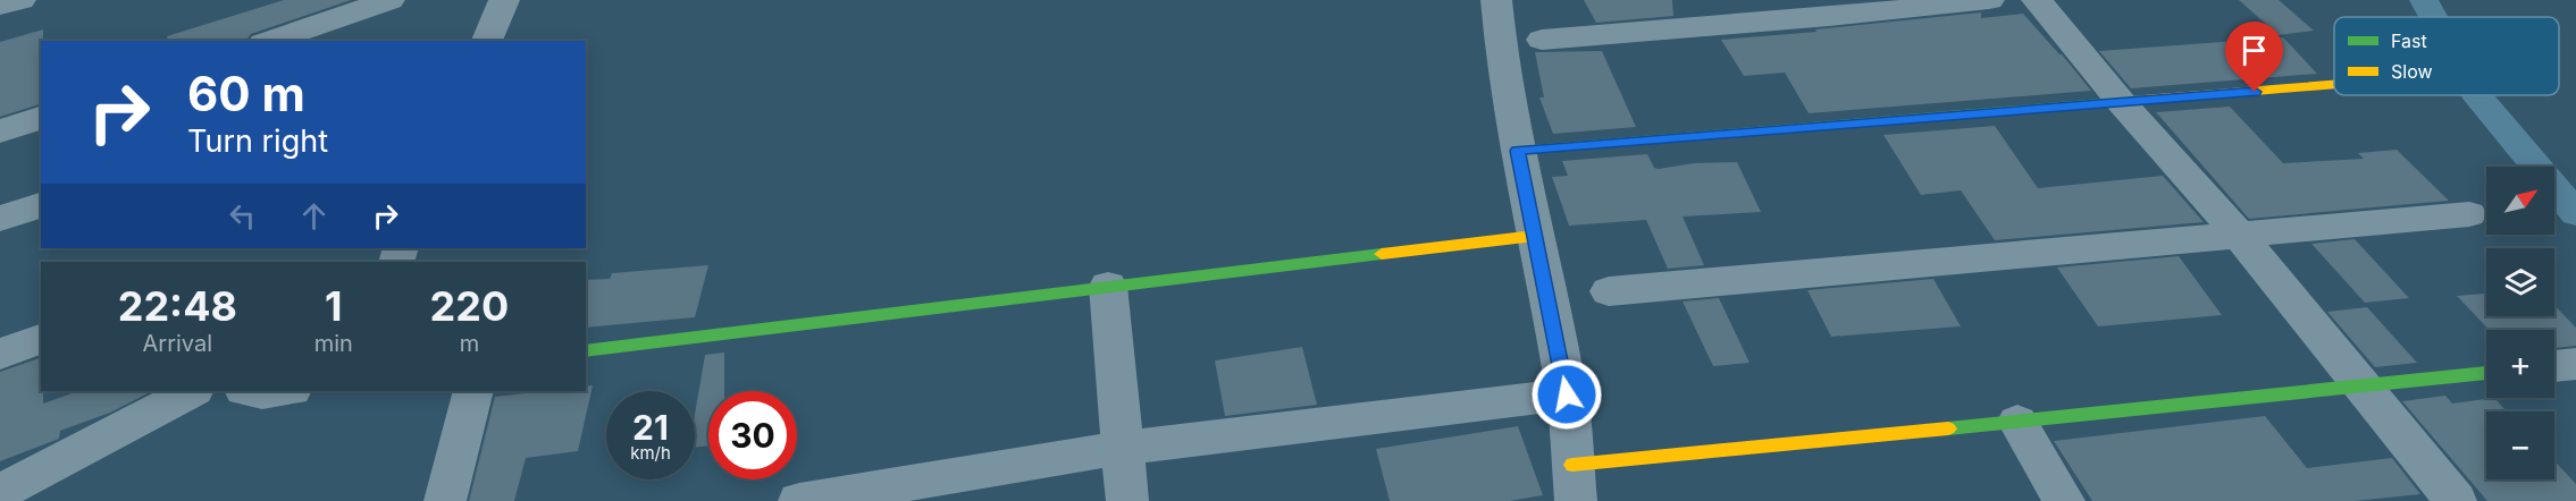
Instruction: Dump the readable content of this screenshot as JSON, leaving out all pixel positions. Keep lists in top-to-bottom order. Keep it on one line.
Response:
{"legend":["Fast","Slow"],"north":"top right","page":{"turn":["60 m","Turn right"],"map_buttons":["+","−"],"eta":["22:48","Arrival","1","min","220","m"],"speed":"21 km/h","limit":"30"}}
